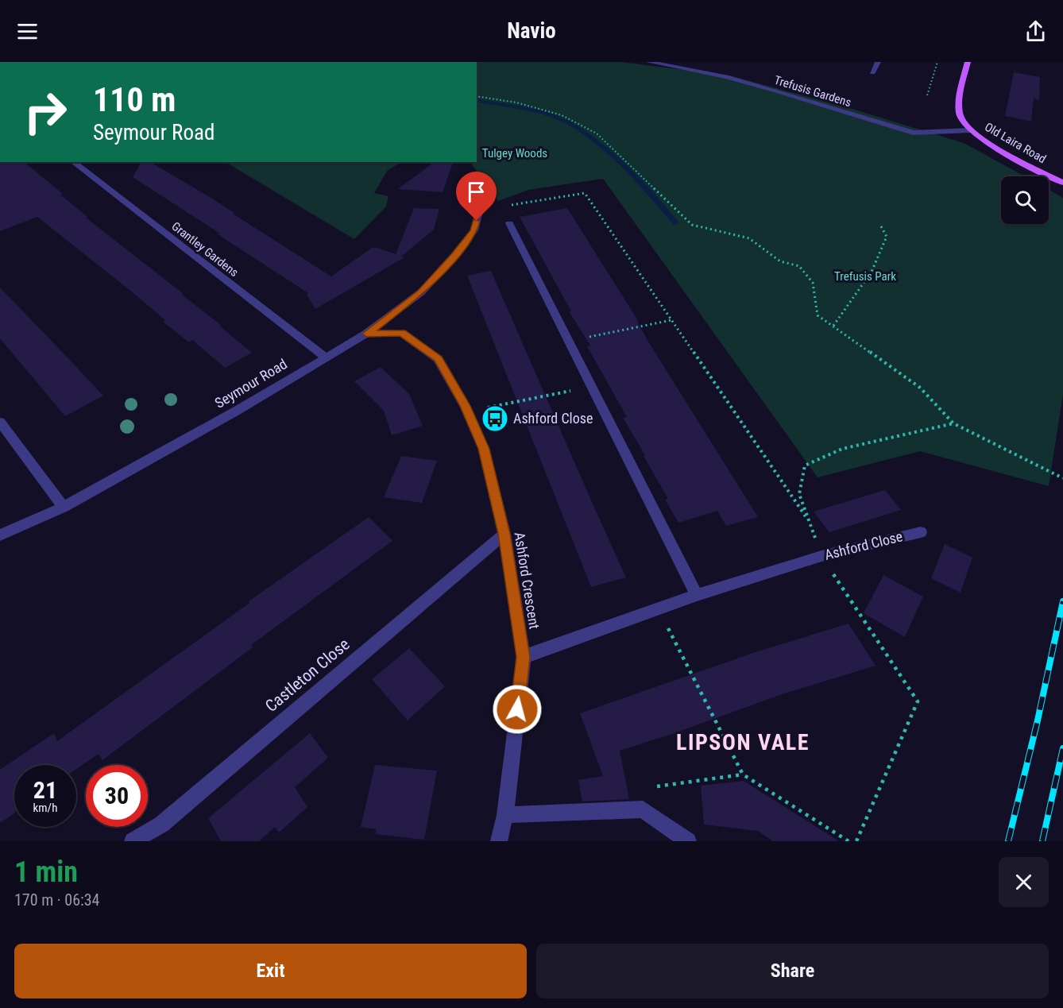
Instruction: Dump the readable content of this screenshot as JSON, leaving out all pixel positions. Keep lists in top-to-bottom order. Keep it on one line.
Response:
{"streets":{"main road":["Old Laira Road"],"street":["Trefusis Gardens","Grantley Gardens","Seymour Road","Ashford Close","Ashford Crescent","Castleton Close"]},"crossings":[["Trefusis Gardens","Old Laira Road"],["Grantley Gardens","Seymour Road"],["Seymour Road","Ashford Crescent"],["Ashford Close","Ashford Crescent"],["Ashford Crescent","Castleton Close"]],"districts":["LIPSON VALE"],"parks":["Tulgey Woods","Trefusis Park"],"places":{"bus stop":["Ashford Close"]},"page":{"header":"Navio","turn":["110 m","Seymour Road"],"speed":"21 km/h","limit":"30","heading":["1 min","170 m · 06:34"],"buttons":["Exit","Share"]}}
